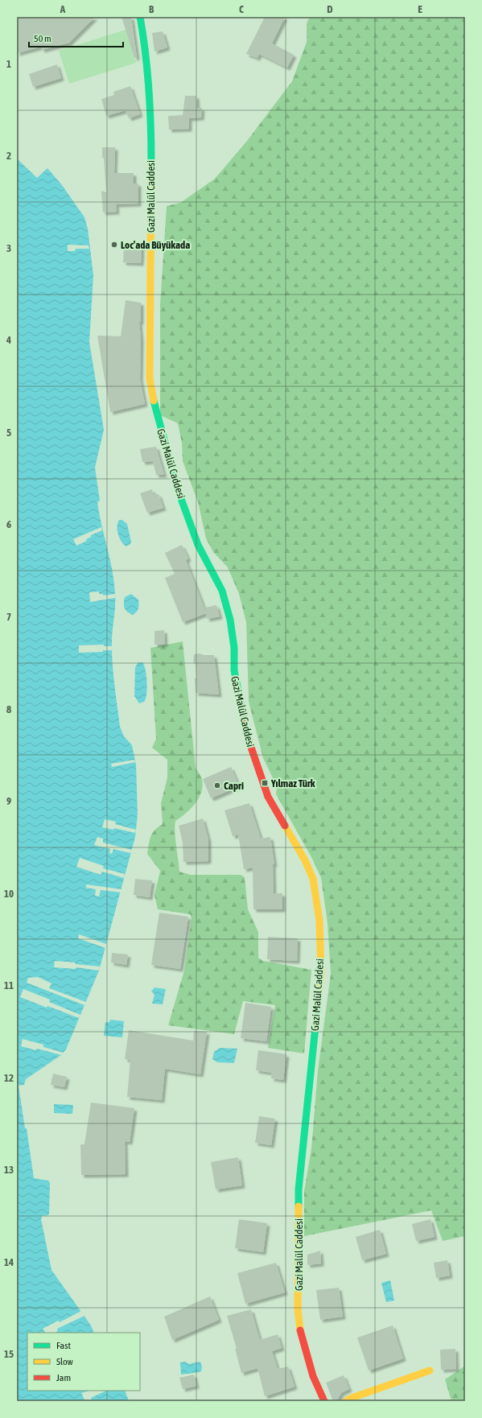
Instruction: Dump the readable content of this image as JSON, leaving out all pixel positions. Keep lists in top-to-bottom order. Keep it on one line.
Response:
{"streets":{"street":["Gazi Malül Caddesi"]},"places":{"other":["Loc’ada Büyükada","Capri"],"transit":["Yılmaz Türk"]},"legend":["Fast","Slow","Jam"],"scale_bar":"50 m","grid":{"columns":["A","B","C","D","E"],"rows":["1","2","3","4","5","6","7","8","9","10","11","12","13","14","15"]}}
